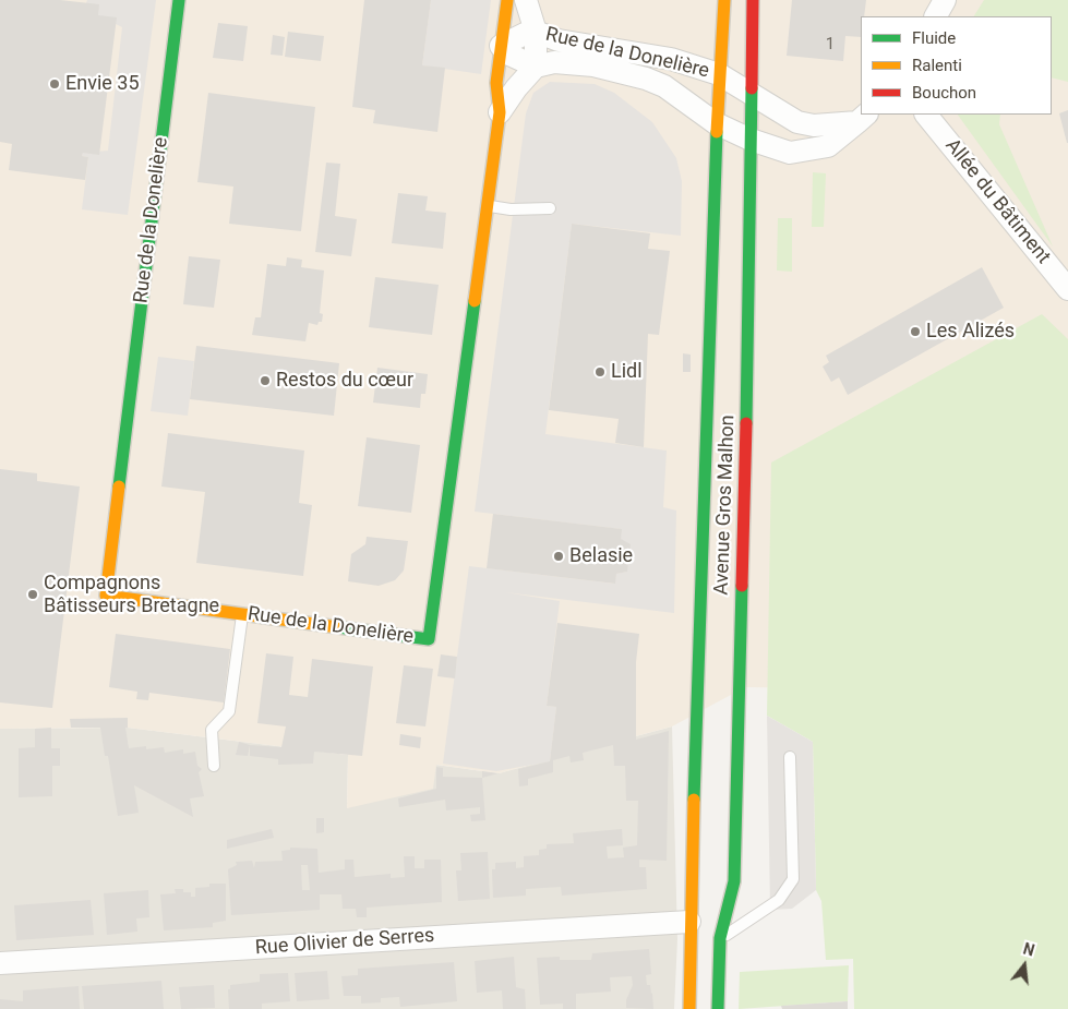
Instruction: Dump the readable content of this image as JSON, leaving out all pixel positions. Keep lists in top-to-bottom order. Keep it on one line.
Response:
{"streets":{"main road":["Rue de la Donelière","Avenue Gros Malhon"],"street":["Allée du Bâtiment","Rue Olivier de Serres"]},"crossings":[["Rue de la Donelière","Avenue Gros Malhon"],["Avenue Gros Malhon","Rue Olivier de Serres"]],"places":["Envie 35","Les Alizés","Lidl","Restos du cœur","Belasie","Compagnons Bâtisseurs Bretagne"],"house_numbers":["1"],"legend":["Fluide","Ralenti","Bouchon"],"north":"top"}
